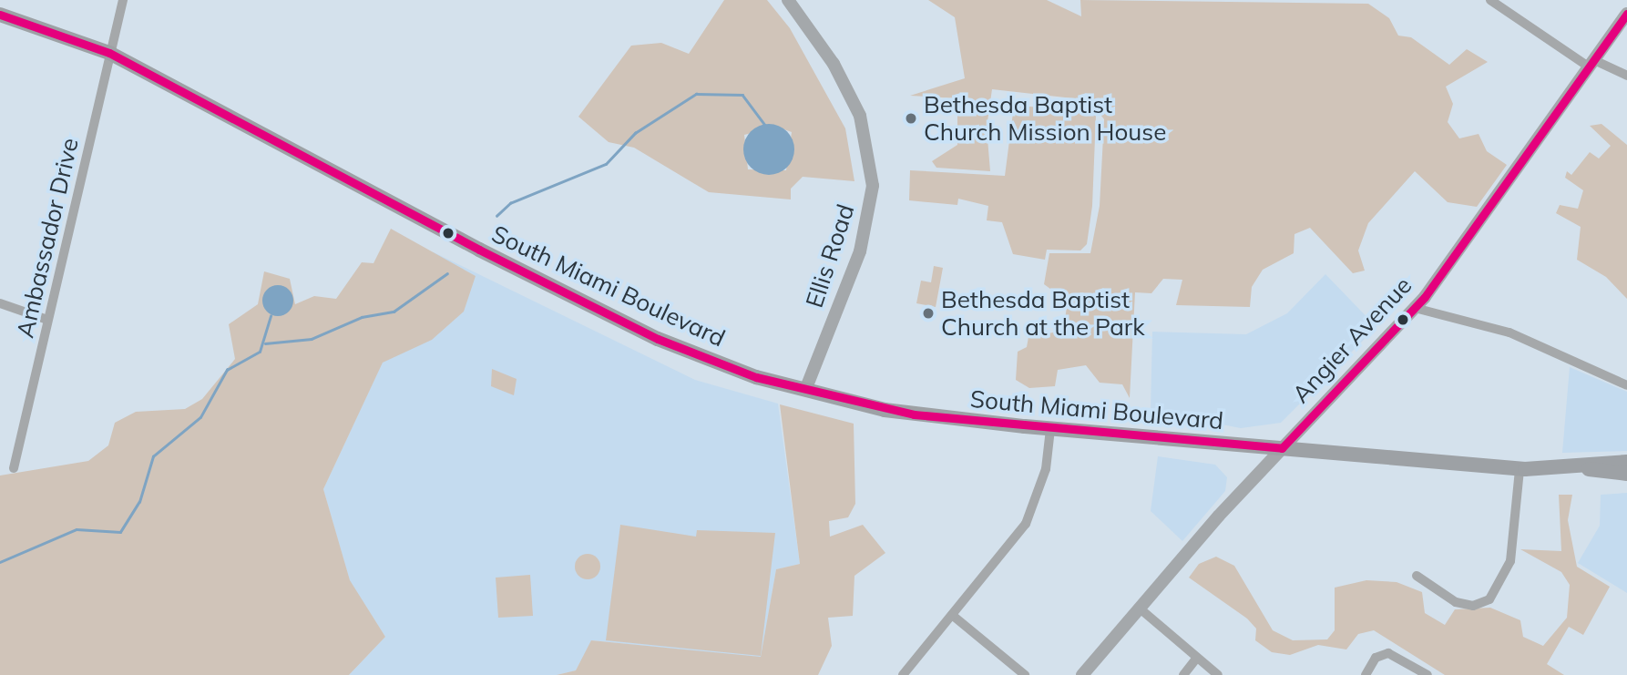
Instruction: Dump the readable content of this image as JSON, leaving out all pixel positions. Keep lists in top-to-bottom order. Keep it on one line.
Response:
{"streets":{"main road":["Ellis Road","South Miami Boulevard","Angier Avenue"],"street":["Ambassador Drive"]},"crossings":[["Ambassador Drive","South Miami Boulevard"],["Ellis Road","South Miami Boulevard"],["South Miami Boulevard","Angier Avenue"]],"places":["Bethesda Baptist Church Mission House","Bethesda Baptist Church at the Park"]}
